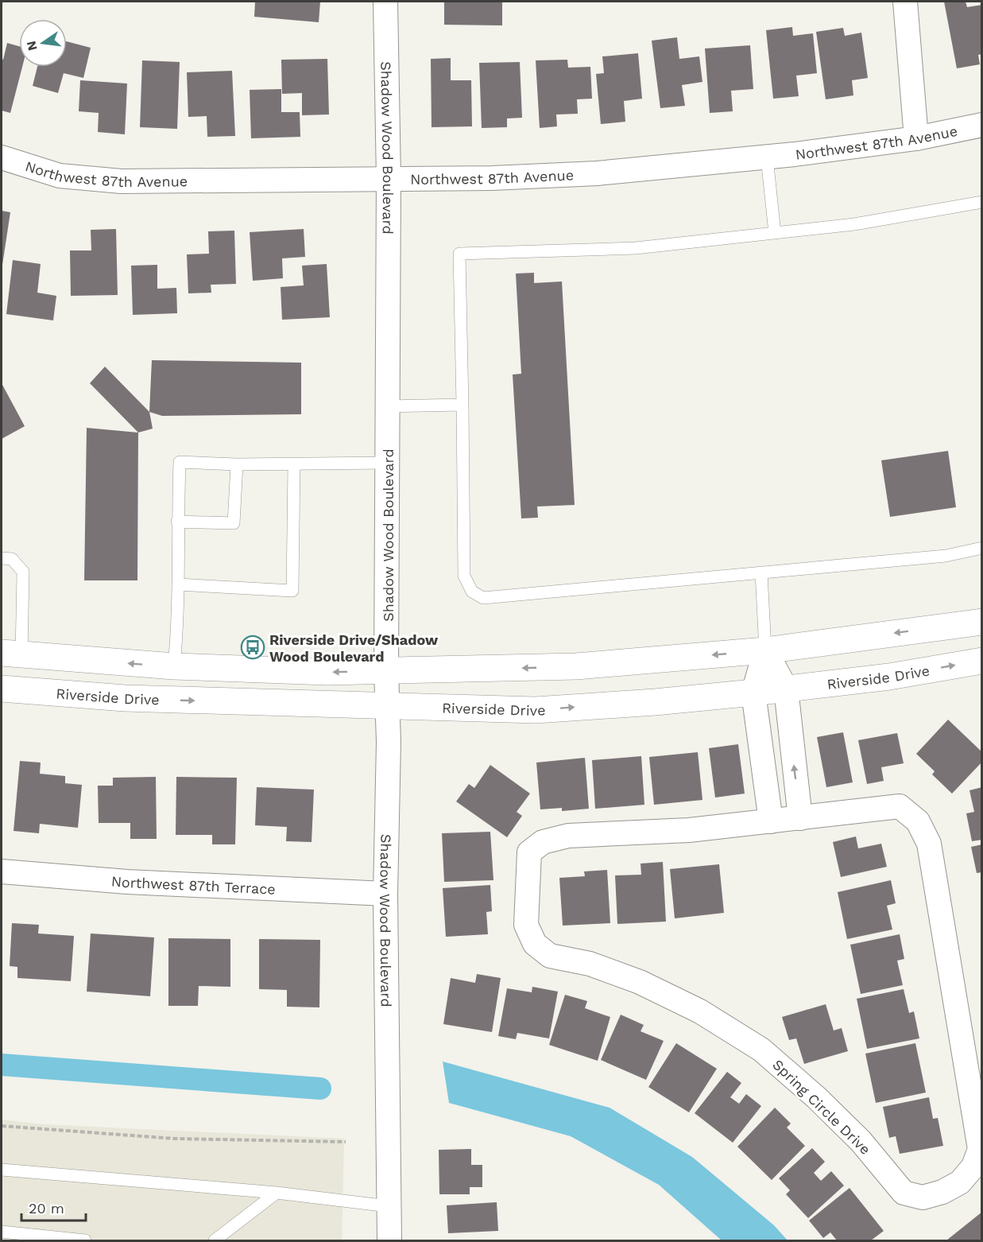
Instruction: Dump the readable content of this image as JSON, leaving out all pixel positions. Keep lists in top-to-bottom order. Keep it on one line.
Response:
{"streets":{"street":["Northwest 87th Avenue","Shadow Wood Boulevard","Riverside Drive","Northwest 87th Terrace","Spring Circle Drive"]},"crossings":[["Northwest 87th Avenue","Shadow Wood Boulevard"],["Shadow Wood Boulevard","Riverside Drive"],["Shadow Wood Boulevard","Northwest 87th Terrace"]],"places":{"bus stop":["Riverside Drive/Shadow Wood Boulevard"]},"scale_bar":"20 m","north":"left"}
